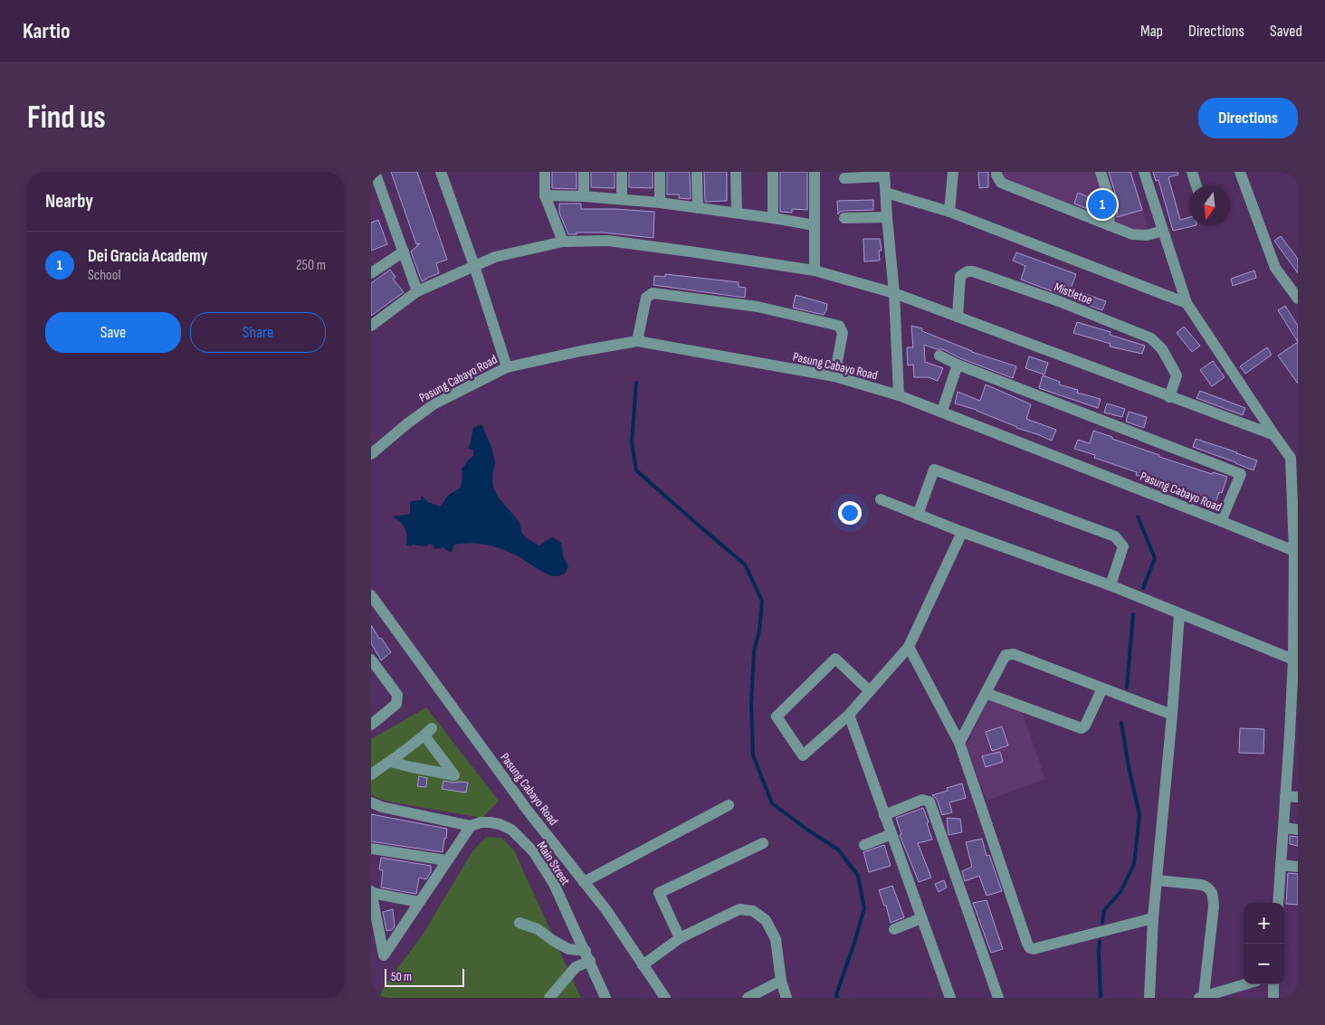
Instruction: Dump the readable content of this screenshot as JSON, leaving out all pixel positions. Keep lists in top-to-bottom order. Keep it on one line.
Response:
{"streets":{"street":["Mistletoe","Pasung Cabayo Road","Main Street"]},"scale_bar":"50 m","north":"bottom","page":{"header":"Kartio","nav":["Map","Directions","Saved"],"buttons":["Directions",["Save","Share"]],"title":"Find us","heading":"Nearby","pins":"1","list":[{"mark":"1","name":"Dei Gracia Academy","note":"School","value":"250 m"}],"map_buttons":["+","−"],"scale":"50 m"}}
